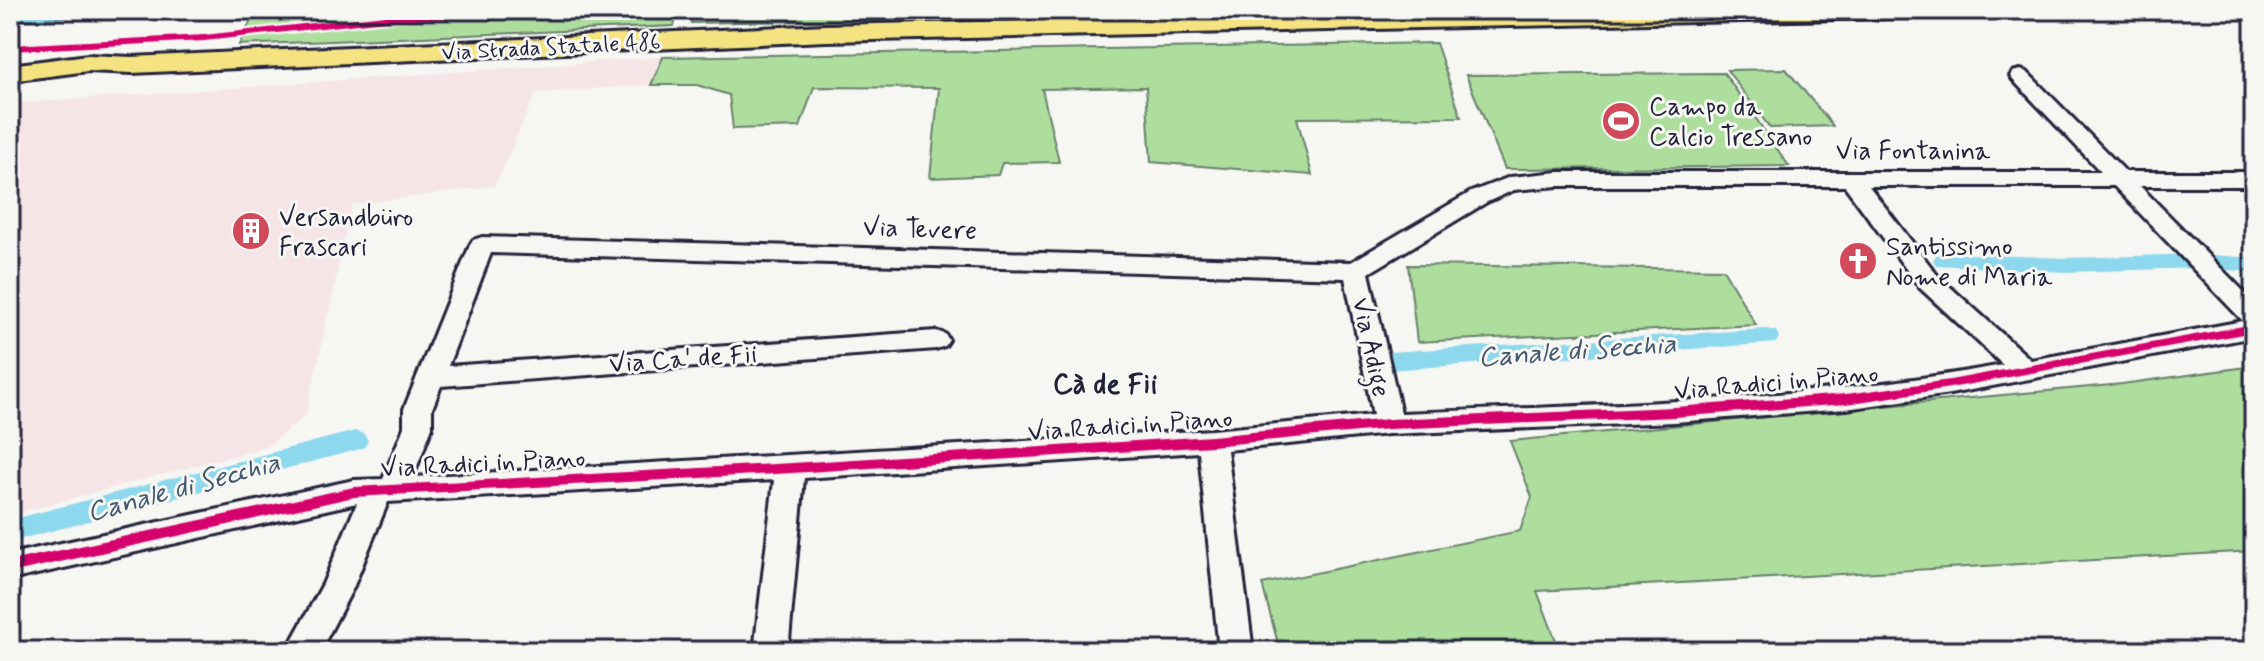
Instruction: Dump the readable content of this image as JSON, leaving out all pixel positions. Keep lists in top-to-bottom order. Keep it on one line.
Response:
{"streets":{"main road":["Via Strada Statale 486"],"street":["Via Fontanina","Via Tevere","Via Adige","Via Ca' de Fii","Via Radici in Piano"]},"crossings":[["Via Fontanina","Via Tevere"],["Via Fontanina","Via Adige"],["Via Tevere","Via Adige"],["Via Tevere","Via Ca' de Fii"],["Via Adige","Via Radici in Piano"]],"districts":["Cà de Fii"],"water":["Canale di Secchia"],"places":{"sports":["Campo da Calcio Tressano"],"building":["Versandbüro Frascari"],"church":["Santissimo Nome di Maria"]}}
